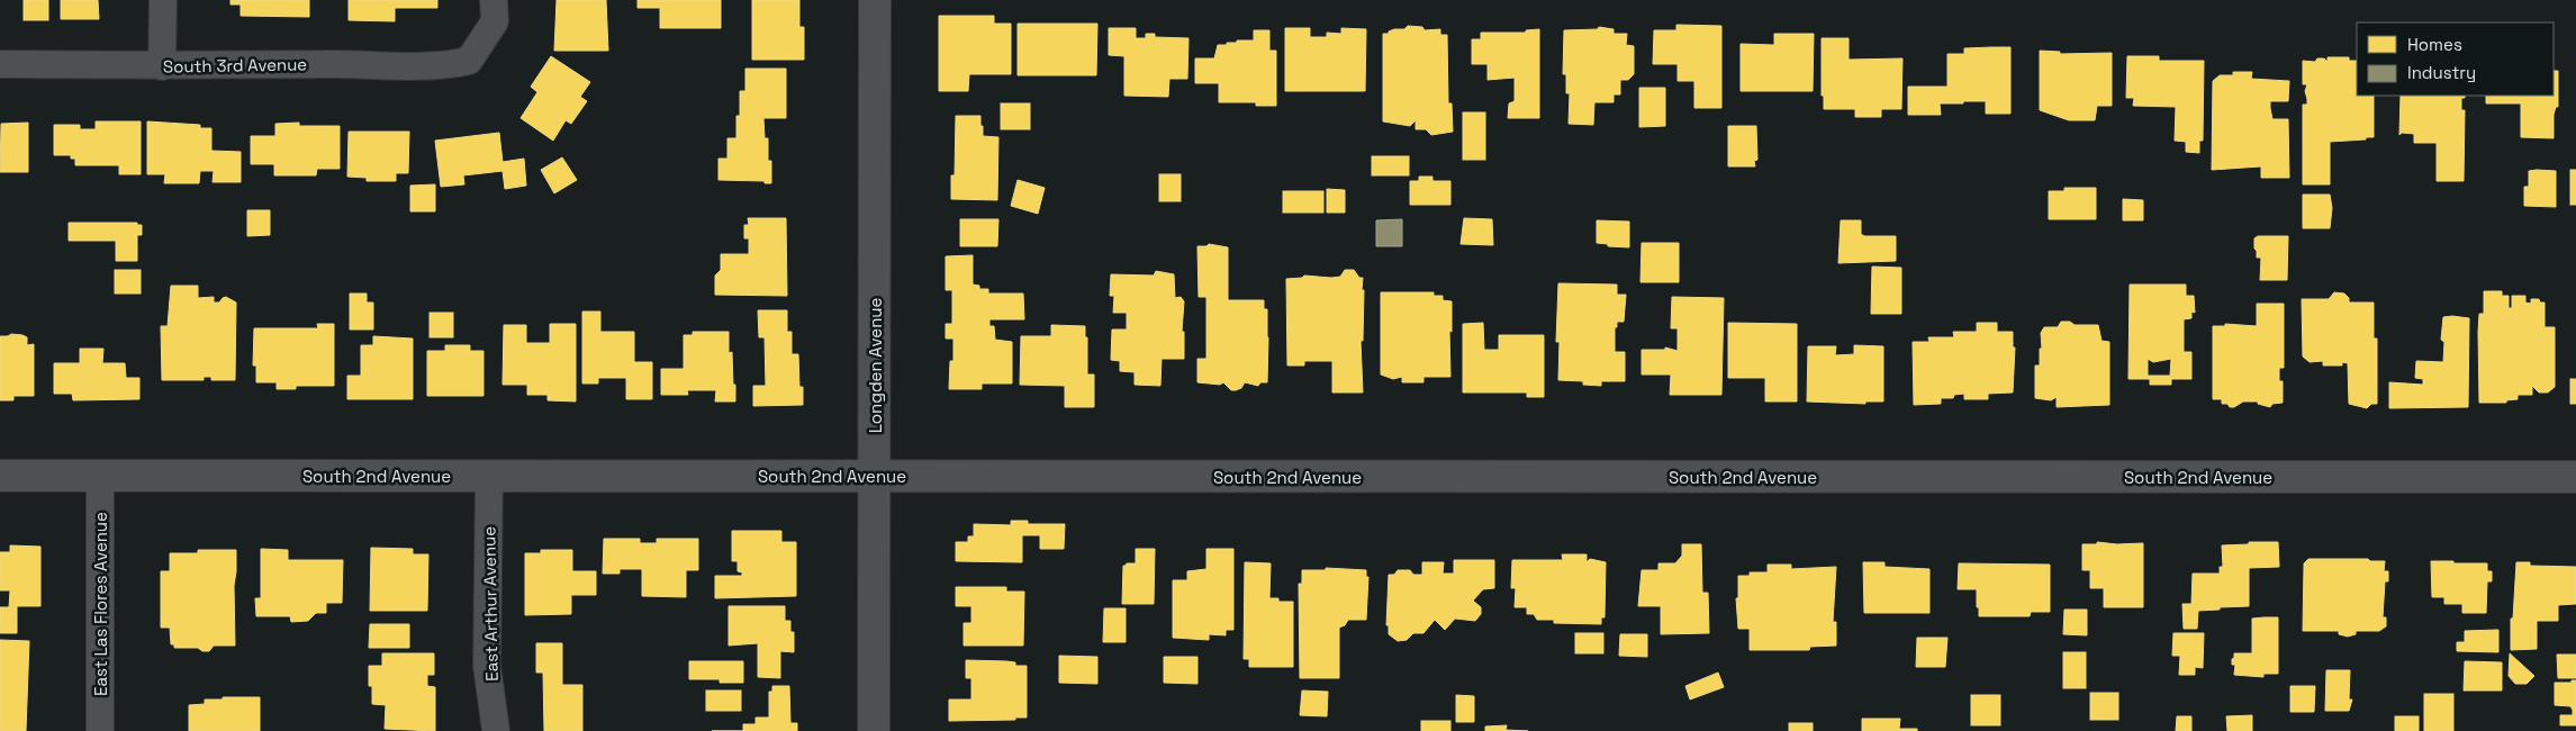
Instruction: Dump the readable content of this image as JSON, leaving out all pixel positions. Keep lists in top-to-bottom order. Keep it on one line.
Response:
{"streets":{"street":["South 3rd Avenue","Longden Avenue","South 2nd Avenue","East Las Flores Avenue","East Arthur Avenue"]},"crossings":[["Longden Avenue","South 2nd Avenue"],["South 2nd Avenue","East Las Flores Avenue"],["South 2nd Avenue","East Arthur Avenue"]],"legend":["Homes","Industry"]}
